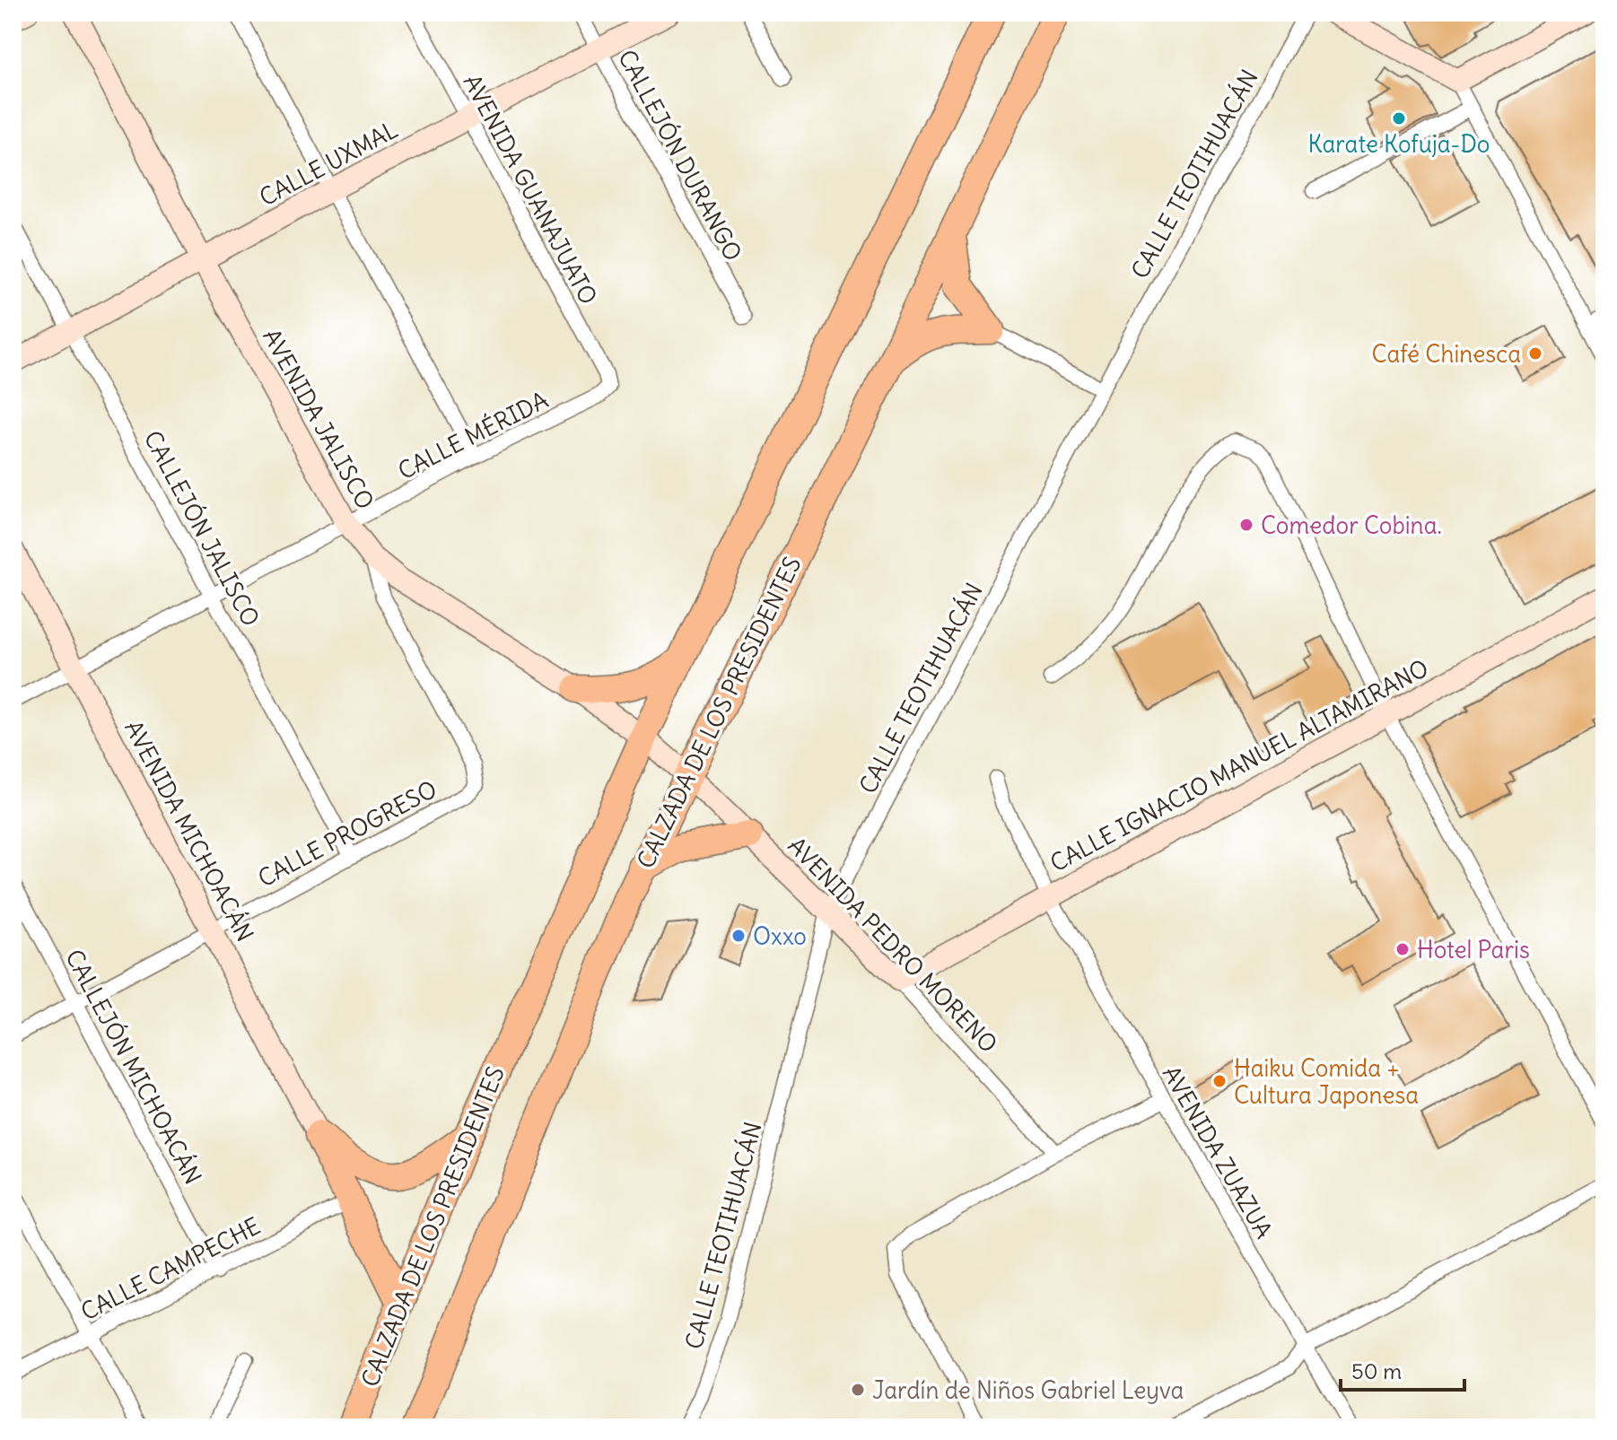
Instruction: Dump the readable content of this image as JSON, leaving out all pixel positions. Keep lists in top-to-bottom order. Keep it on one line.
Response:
{"streets":{"highway":["CALZADA DE LOS PRESIDENTES"],"street":["CALLEJÓN DURANGO","CALLE UXMAL","CALLE TEOTIHUACÁN","AVENIDA GUANAJUATO","AVENIDA JALISCO","CALLE MÉRIDA","CALLEJÓN JALISCO","CALLE IGNACIO MANUEL ALTAMIRANO","AVENIDA MICHOACÁN","CALLE PROGRESO","AVENIDA PEDRO MORENO","CALLEJÓN MICHOACÁN","AVENIDA ZUAZUA","CALLE CAMPECHE"]},"crossings":[["CALLEJÓN DURANGO","CALLE UXMAL"],["CALLE UXMAL","AVENIDA GUANAJUATO"],["CALLE UXMAL","AVENIDA JALISCO"],["CALLE UXMAL","CALLEJÓN JALISCO"],["CALLE TEOTIHUACÁN","AVENIDA PEDRO MORENO"],["AVENIDA GUANAJUATO","CALLE MÉRIDA"],["AVENIDA JALISCO","CALLE MÉRIDA"],["AVENIDA JALISCO","CALZADA DE LOS PRESIDENTES"],["AVENIDA JALISCO","CALLE PROGRESO"],["AVENIDA JALISCO","AVENIDA PEDRO MORENO"],["CALLE MÉRIDA","CALLEJÓN JALISCO"],["CALLE MÉRIDA","AVENIDA MICHOACÁN"],["CALLEJÓN JALISCO","CALLE PROGRESO"],["CALZADA DE LOS PRESIDENTES","AVENIDA PEDRO MORENO"],["CALLE IGNACIO MANUEL ALTAMIRANO","AVENIDA PEDRO MORENO"],["CALLE IGNACIO MANUEL ALTAMIRANO","AVENIDA ZUAZUA"],["AVENIDA MICHOACÁN","CALLE PROGRESO"],["CALLE PROGRESO","CALLEJÓN MICHOACÁN"],["CALLEJÓN MICHOACÁN","CALLE CAMPECHE"]],"places":["Karate Kofuja-Do","Café Chinesca","Comedor Cobina.","Oxxo","Hotel Paris","Haiku Comida + Cultura Japonesa","Jardín de Niños Gabriel Leyva"],"scale_bar":"50 m"}
